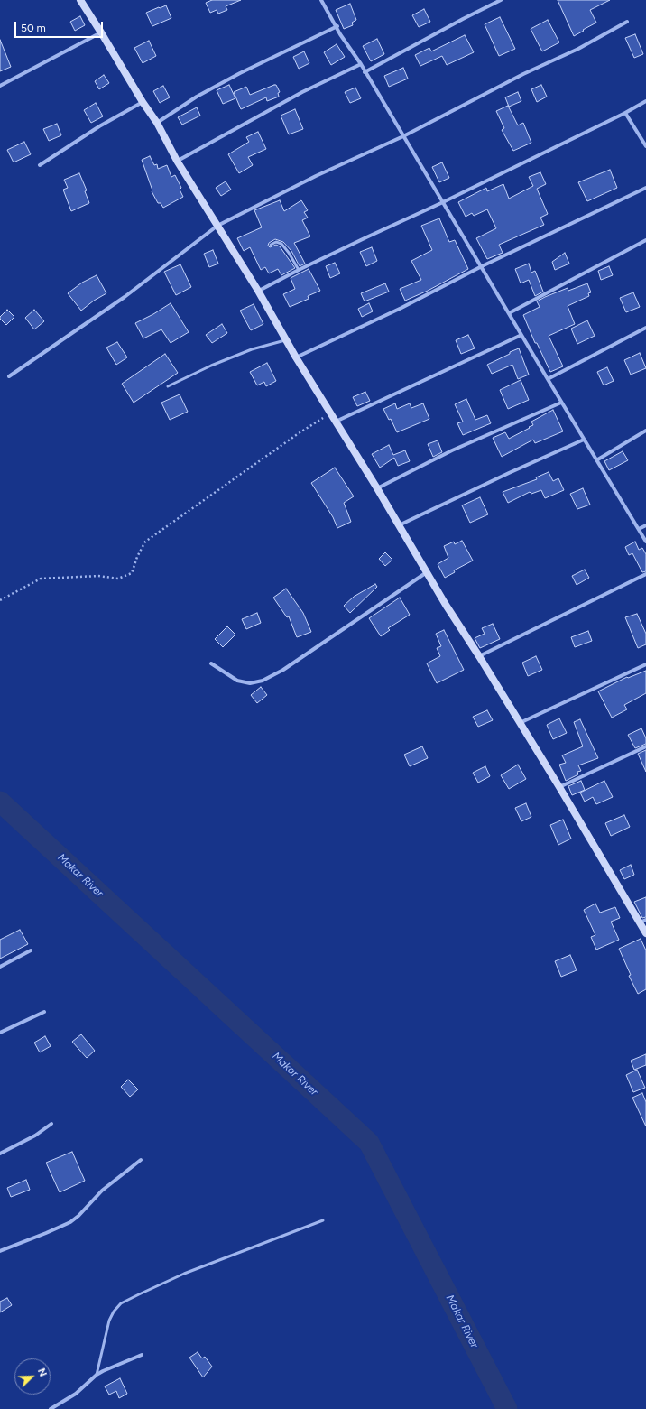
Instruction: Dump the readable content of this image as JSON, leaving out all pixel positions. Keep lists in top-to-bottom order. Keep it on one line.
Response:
{"water":["Makar River"],"scale_bar":"50 m","north":"top right"}
